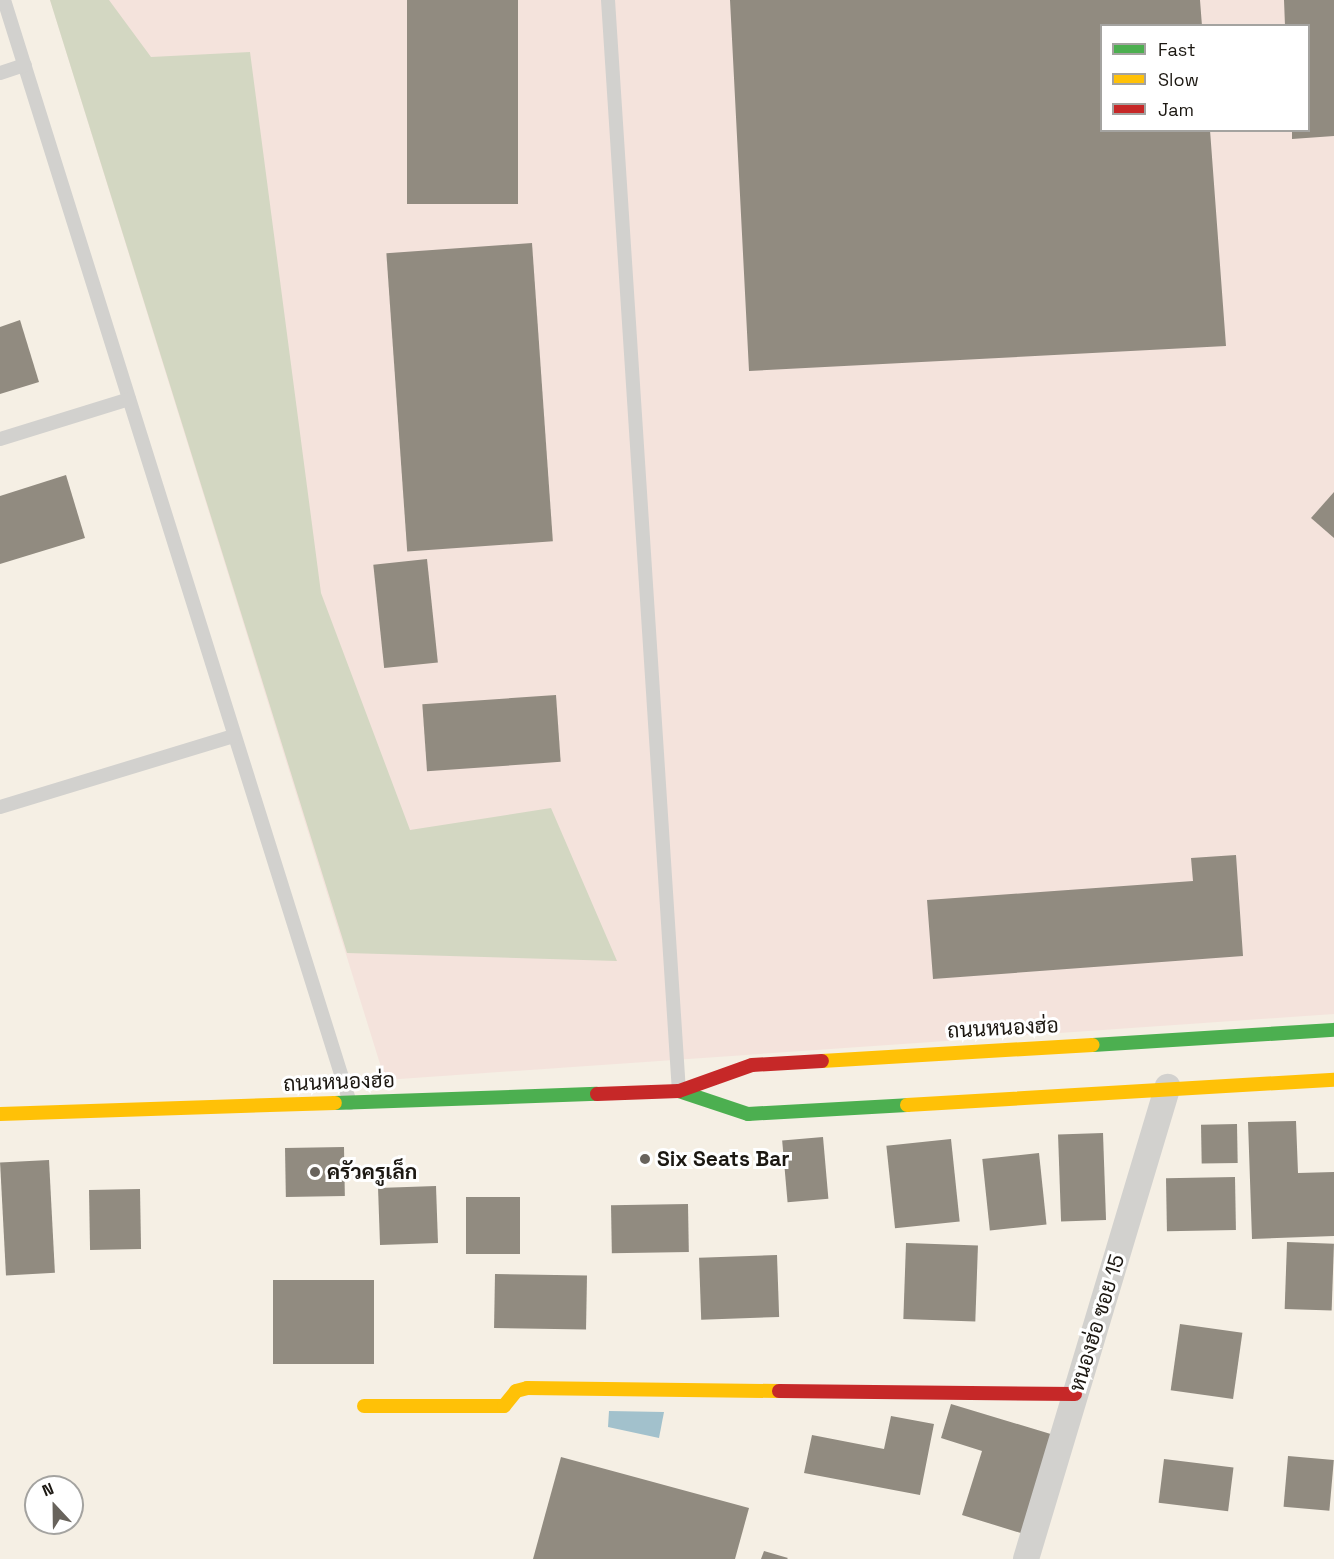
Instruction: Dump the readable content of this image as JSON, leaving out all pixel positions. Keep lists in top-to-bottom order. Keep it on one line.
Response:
{"streets":{"street":["ถนนหนองฮ่อ","หนองฮ่อ ซอย 15"]},"crossings":[["ถนนหนองฮ่อ","หนองฮ่อ ซอย 15"]],"places":["Six Seats Bar","ครัวครูเล็ก"],"legend":["Fast","Slow","Jam"],"north":"top"}
